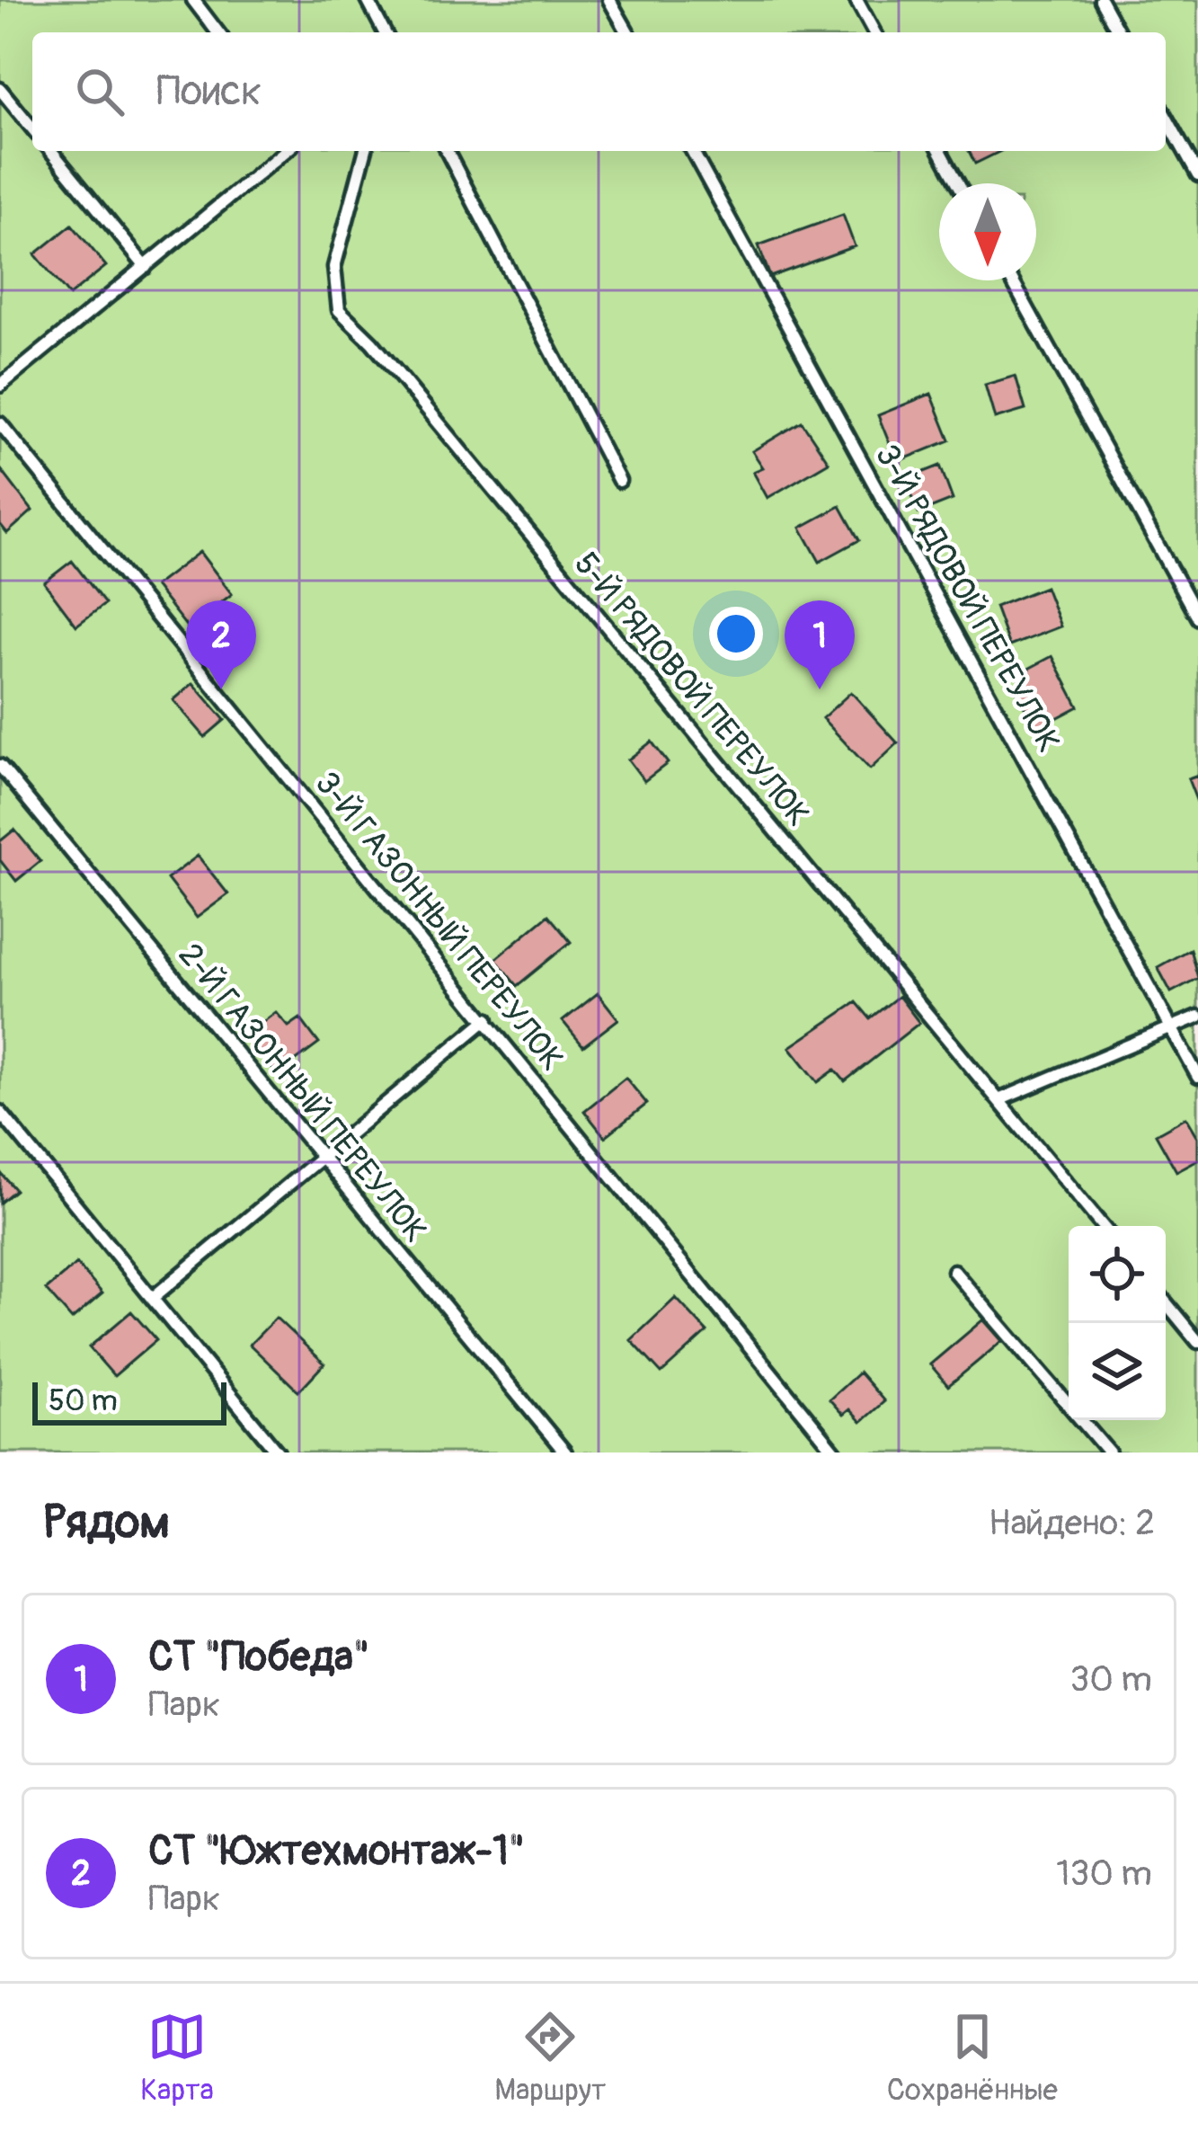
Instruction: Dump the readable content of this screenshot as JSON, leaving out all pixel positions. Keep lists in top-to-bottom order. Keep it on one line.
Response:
{"streets":{"lane":["3-Й РЯДОВОЙ ПЕРЕУЛОК","5-Й РЯДОВОЙ ПЕРЕУЛОК","3-Й ГАЗОННЫЙ ПЕРЕУЛОК","2-Й ГАЗОННЫЙ ПЕРЕУЛОК"]},"scale_bar":"50 m","north":"bottom","page":{"search":"Поиск","pins":["1","2"],"scale":"50 m","heading":["Рядом","Найдено: 2"],"list":[{"mark":"1","name":"СТ \"Победа\"","note":"Парк","value":"30 m"},{"mark":"2","name":"СТ \"Южтехмонтаж-1\"","note":"Парк","value":"130 m"}],"nav":["Карта","Маршрут","Сохранённые"]}}
